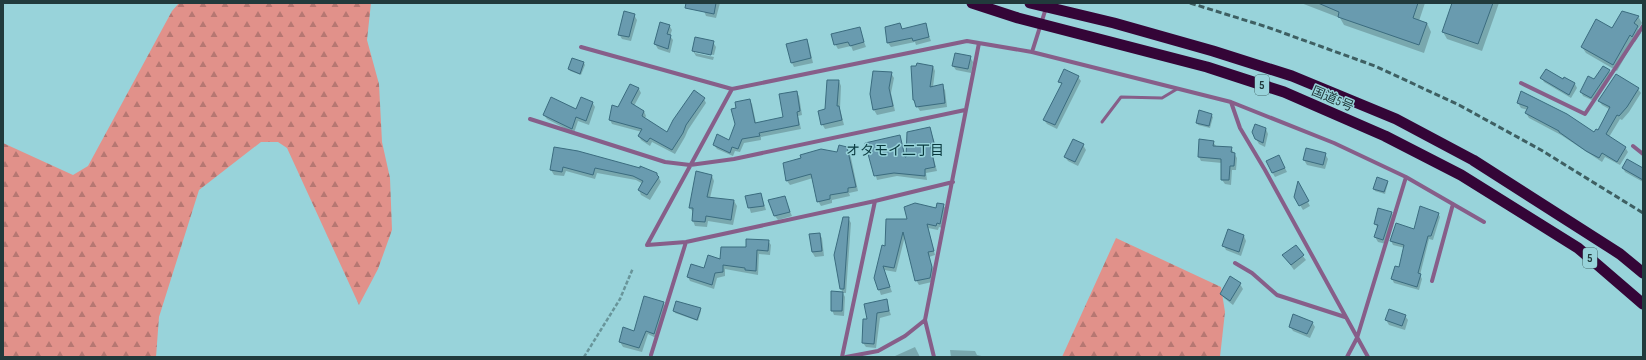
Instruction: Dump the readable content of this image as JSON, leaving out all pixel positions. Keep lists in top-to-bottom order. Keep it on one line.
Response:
{"streets":{"highway":["5","国道5号"]},"districts":["オタモイ二丁目"]}
